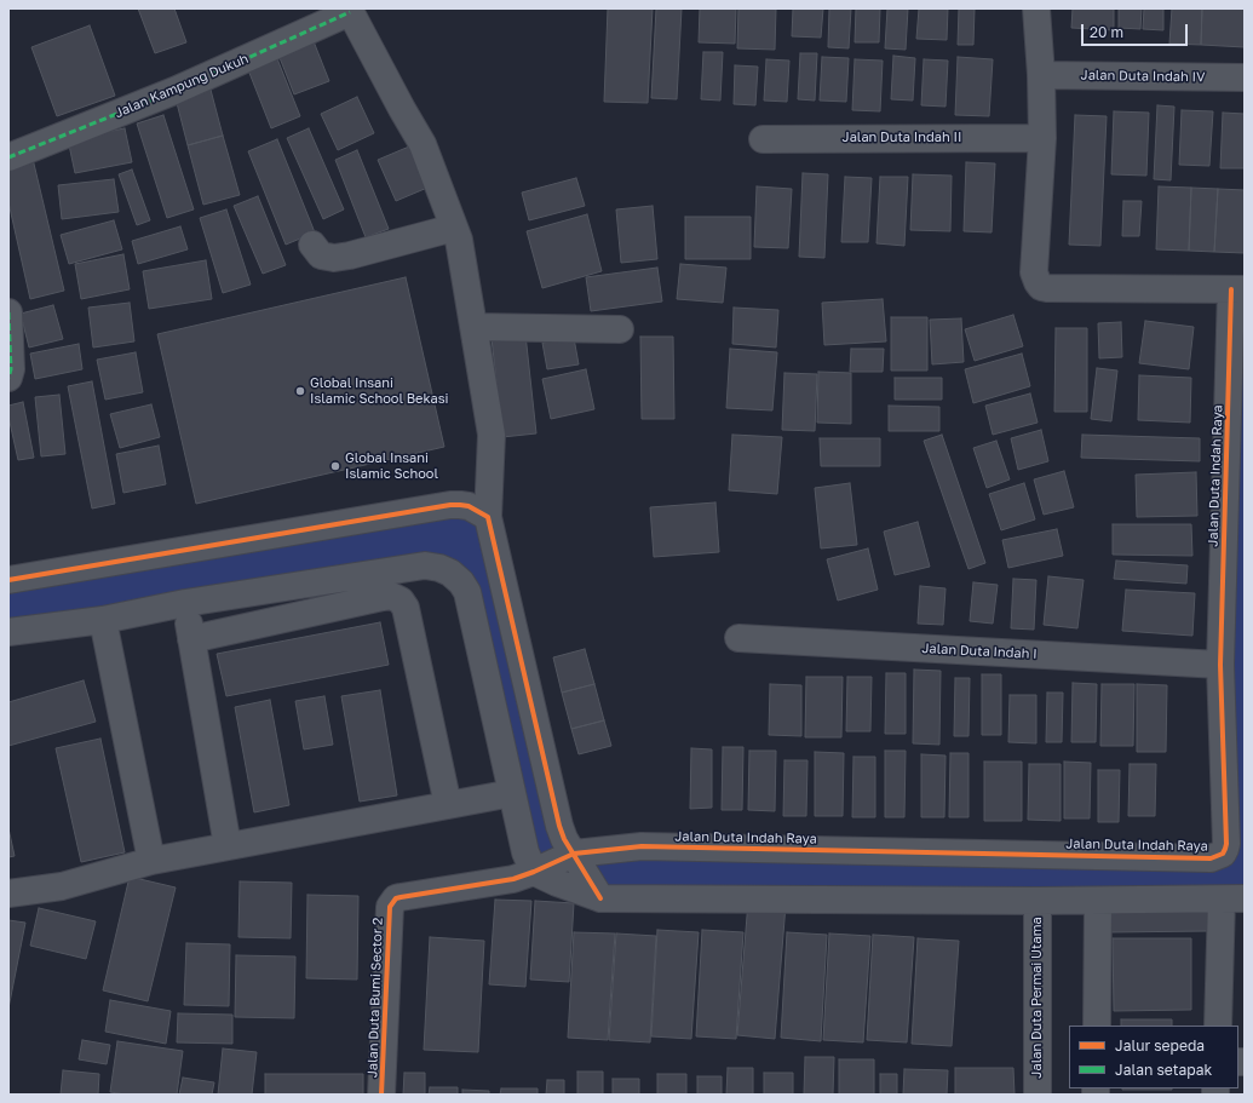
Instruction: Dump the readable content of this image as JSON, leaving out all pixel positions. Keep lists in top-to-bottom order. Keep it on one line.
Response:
{"streets":{"street":["Jalan Duta Indah IV","Jalan Kampung Dukuh","Jalan Duta Indah II","Jalan Duta Indah Raya","Jalan Duta Indah I","Jalan Duta Bumi Sector 2","Jalan Duta Permai Utama"]},"crossings":[["Jalan Duta Indah Raya","Jalan Duta Indah I"]],"places":["Global Insani Islamic School Bekasi","Global Insani Islamic School"],"legend":["Jalur sepeda","Jalan setapak"],"scale_bar":"20 m"}
